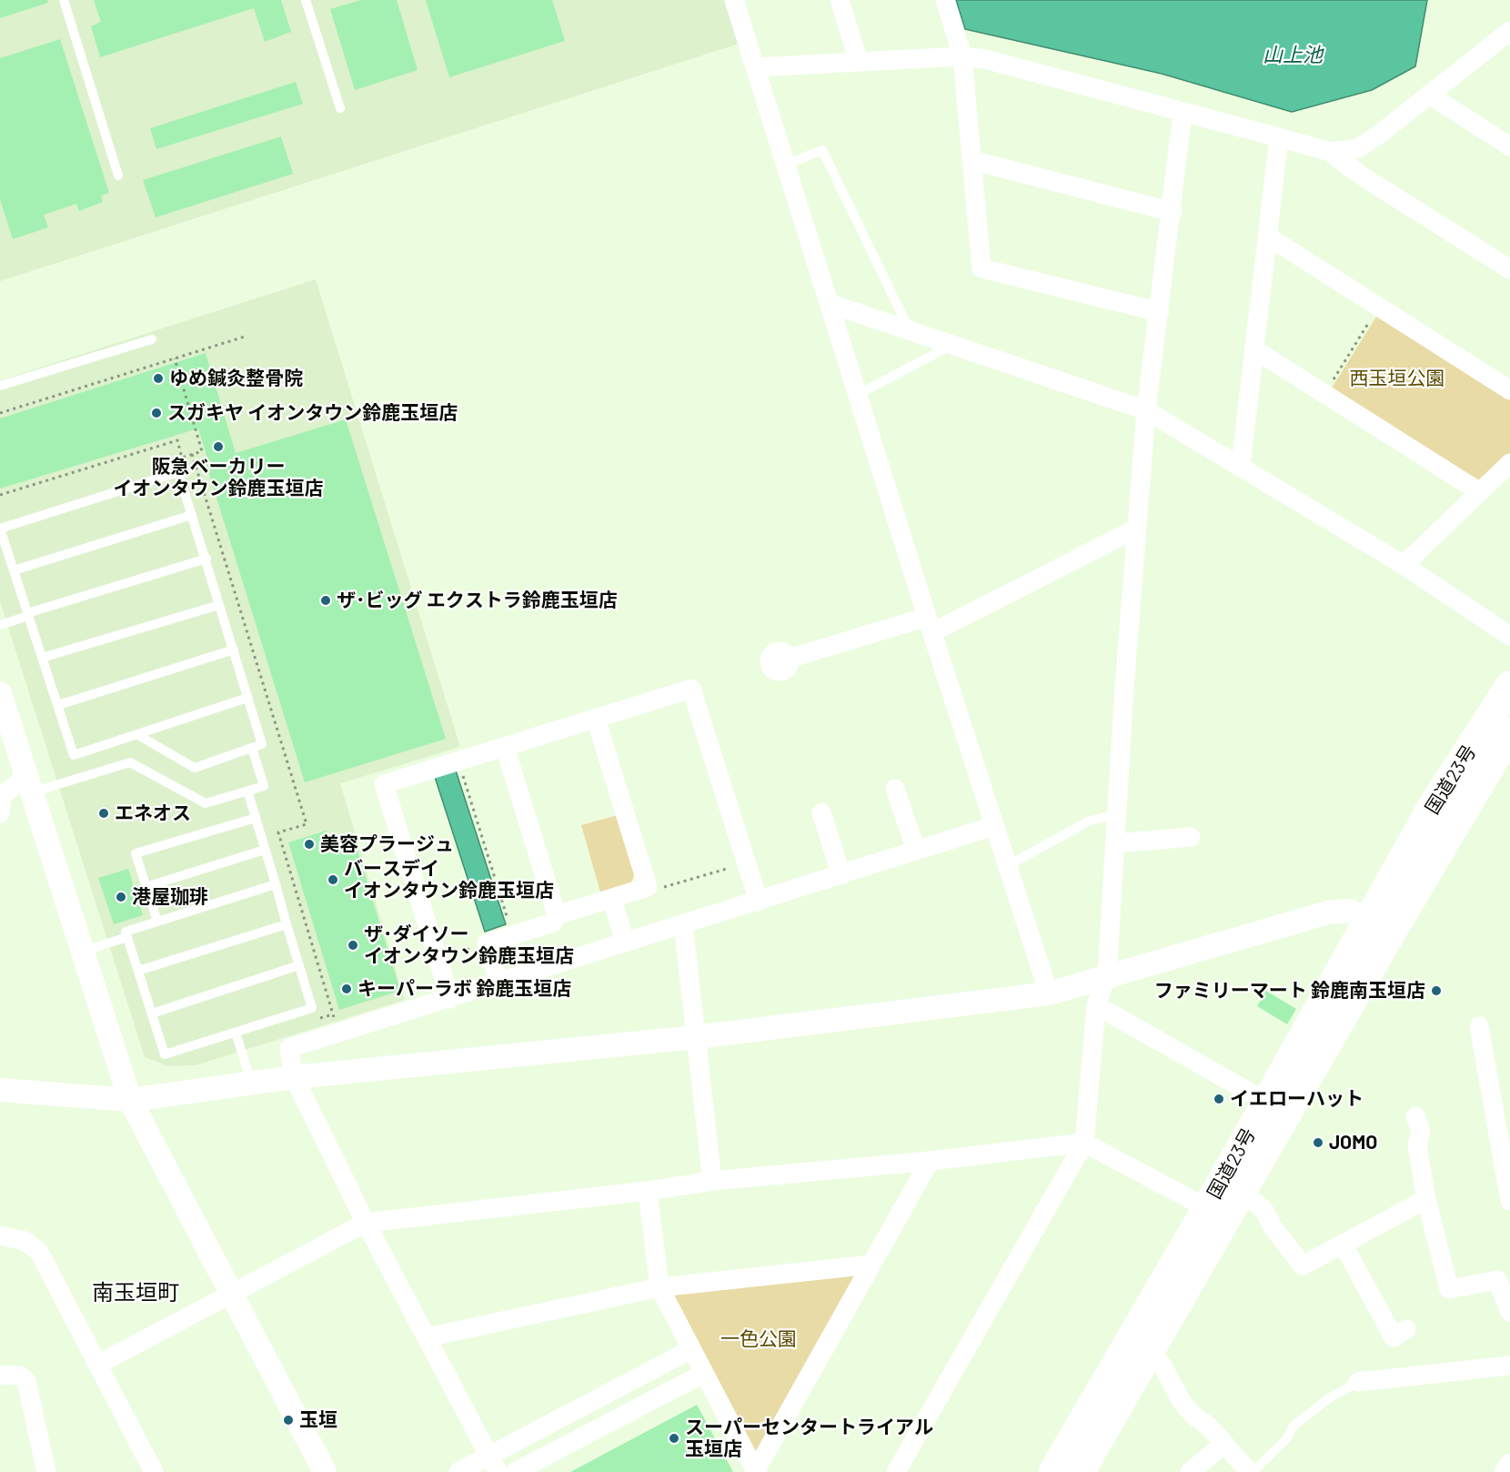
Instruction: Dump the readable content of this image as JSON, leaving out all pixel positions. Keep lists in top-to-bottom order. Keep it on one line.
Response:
{"streets":{"highway":["国道23号"]},"districts":["南玉垣町"],"water":["山上池"],"parks":["西玉垣公園","一色公園"],"places":["ゆめ鍼灸整骨院","スガキヤ イオンタウン鈴鹿玉垣店","阪急ベーカリー イオンタウン鈴鹿玉垣店","ザ･ビッグ エクストラ鈴鹿玉垣店","エネオス","美容プラージュ","バースデイ イオンタウン鈴鹿玉垣店","港屋珈琲","ザ･ダイソー イオンタウン鈴鹿玉垣店","キーパーラボ 鈴鹿玉垣店","ファミリーマート 鈴鹿南玉垣店","イエローハット","JOMO","玉垣","スーパーセンタートライアル 玉垣店"]}
